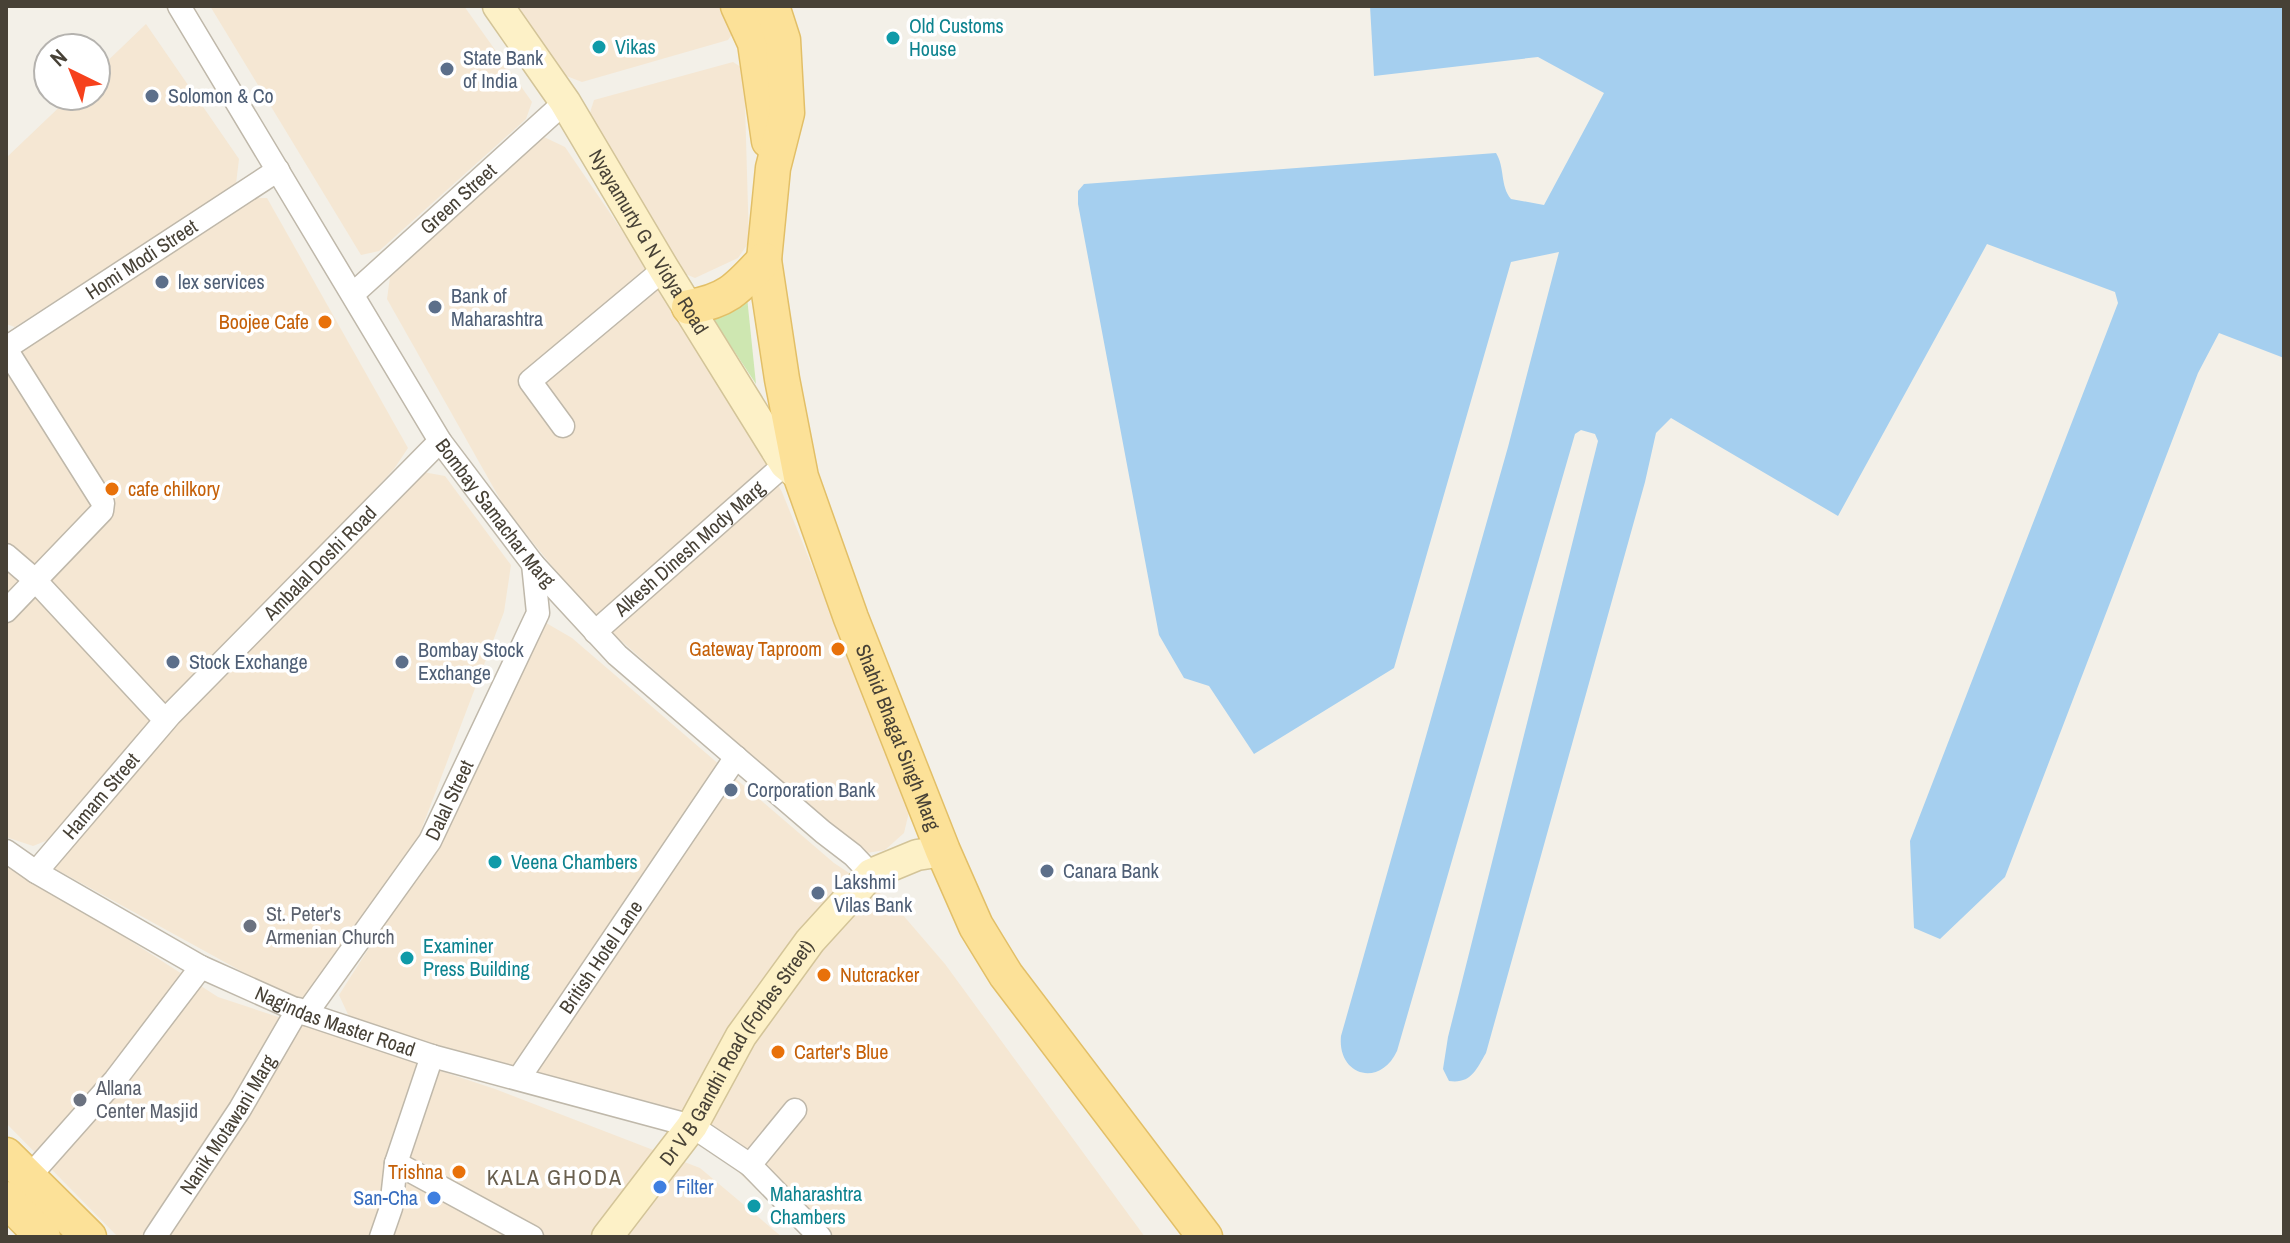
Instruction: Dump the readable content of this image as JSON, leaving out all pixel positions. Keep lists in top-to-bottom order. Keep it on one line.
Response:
{"streets":{"main road":["Shahid Bhagat Singh Marg"],"street":["Green Street","Nyayamurty G N Vidya Road","Homi Modi Street","Bombay Samachar Marg","Alkesh Dinesh Mody Marg","Ambalal Doshi Road","Hamam Street","Dalal Street","British Hotel Lane","Nagindas Master Road","Dr V B Gandhi Road (Forbes Street)","Nanik Motawani Marg"]},"crossings":[["Green Street","Nyayamurty G N Vidya Road"],["Green Street","Bombay Samachar Marg"],["Nyayamurty G N Vidya Road","Alkesh Dinesh Mody Marg"],["Nyayamurty G N Vidya Road","Shahid Bhagat Singh Marg"],["Homi Modi Street","Bombay Samachar Marg"],["Bombay Samachar Marg","Alkesh Dinesh Mody Marg"],["Bombay Samachar Marg","Ambalal Doshi Road"],["Bombay Samachar Marg","Dalal Street"],["Bombay Samachar Marg","British Hotel Lane"],["Bombay Samachar Marg","Dr V B Gandhi Road (Forbes Street)"],["Alkesh Dinesh Mody Marg","Shahid Bhagat Singh Marg"],["Ambalal Doshi Road","Hamam Street"],["Hamam Street","Nagindas Master Road"],["Dalal Street","Nagindas Master Road"],["Dalal Street","Nanik Motawani Marg"],["British Hotel Lane","Nagindas Master Road"],["Nagindas Master Road","Dr V B Gandhi Road (Forbes Street)"],["Nagindas Master Road","Nanik Motawani Marg"]],"districts":["KALA GHODA"],"places":["Old Customs House","Vikas","State Bank of India","Solomon & Co","lex services","Bank of Maharashtra","Boojee Cafe","cafe chilkory","Gateway Taproom","Stock Exchange","Bombay Stock Exchange","Corporation Bank","Veena Chambers","Canara Bank","Lakshmi Vilas Bank","St. Peter's Armenian Church","Examiner Press Building","Nutcracker","Carter's Blue","Allana Center Masjid","Trishna","Filter","San-Cha","Maharashtra Chambers"],"north":"top left"}
